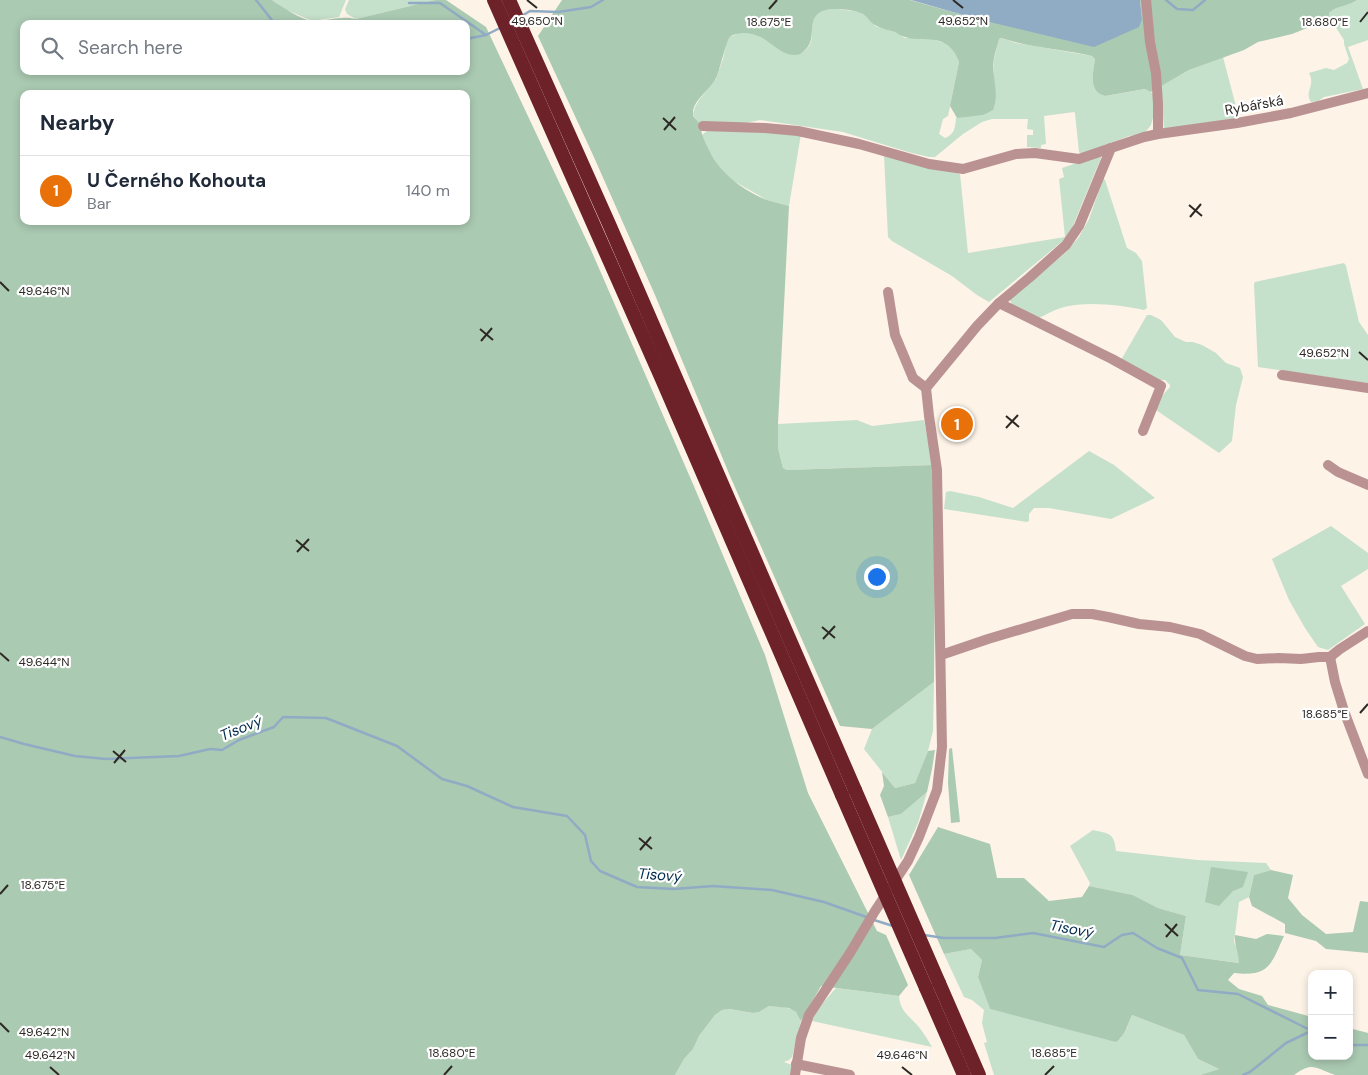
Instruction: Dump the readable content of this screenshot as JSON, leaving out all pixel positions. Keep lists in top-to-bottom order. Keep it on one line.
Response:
{"streets":{"street":["Rybářská"]},"water":["Tisový"],"page":{"search":"Search here","heading":"Nearby","list":[{"mark":"1","name":"U Černého Kohouta","note":"Bar","value":"140 m"}],"pins":"1","map_buttons":["+","−"]},"coordinates":["49.650°N","49.652°N","18.680°E","18.675°E","49.646°N","49.644°N","18.685°E","49.642°N"]}
